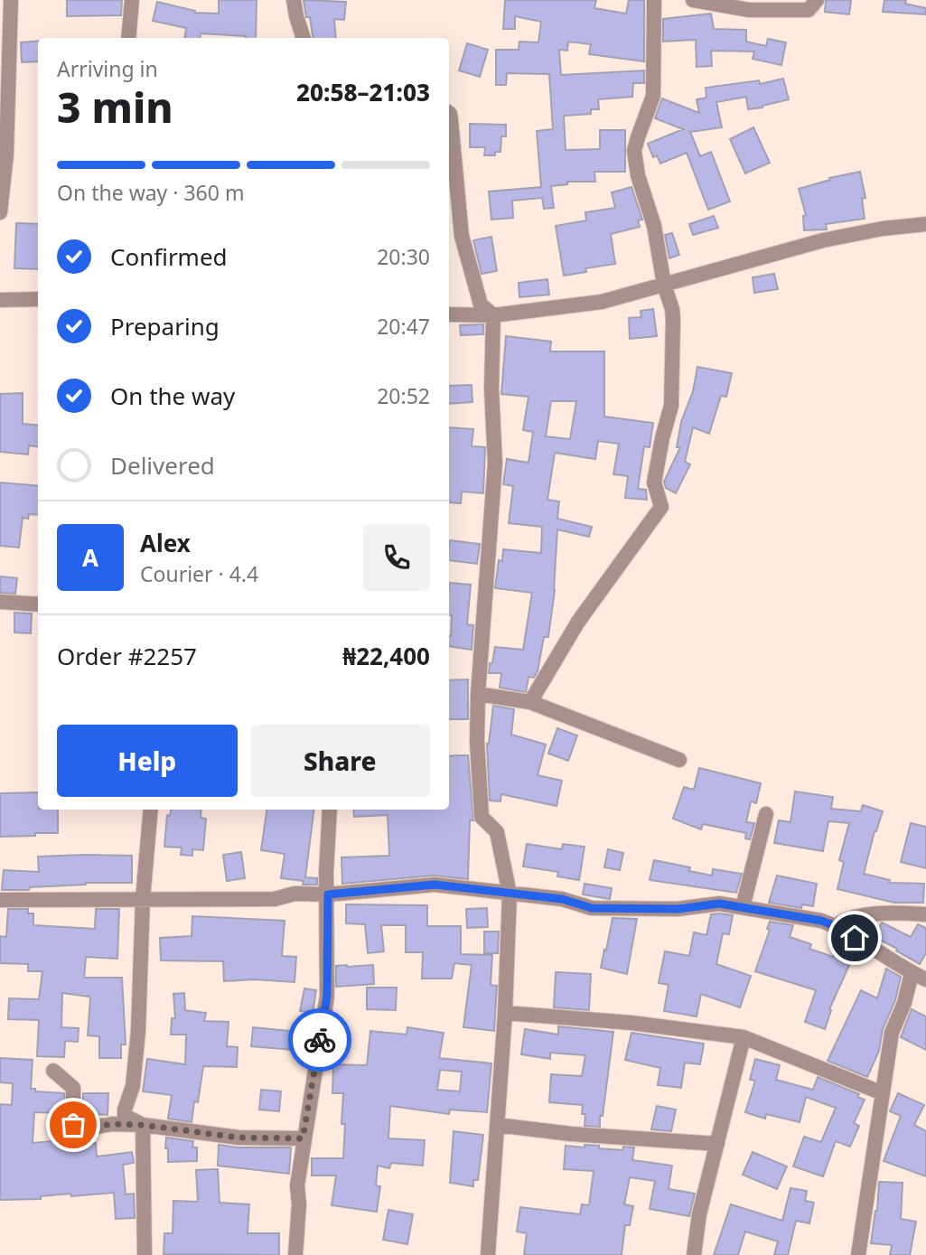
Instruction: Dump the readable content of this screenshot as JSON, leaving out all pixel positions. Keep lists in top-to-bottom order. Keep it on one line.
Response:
{"page":{"heading":["3 min","Arriving in","20:58–21:03"],"panel":["Alex","Courier · 4.4","Order #2257","₦22,400"],"bar":"On the way · 360 m","list":[["Confirmed","20:30"],["Preparing","20:47"],["On the way","20:52"],"Delivered"],"round":"A","buttons":["Help","Share"]}}
